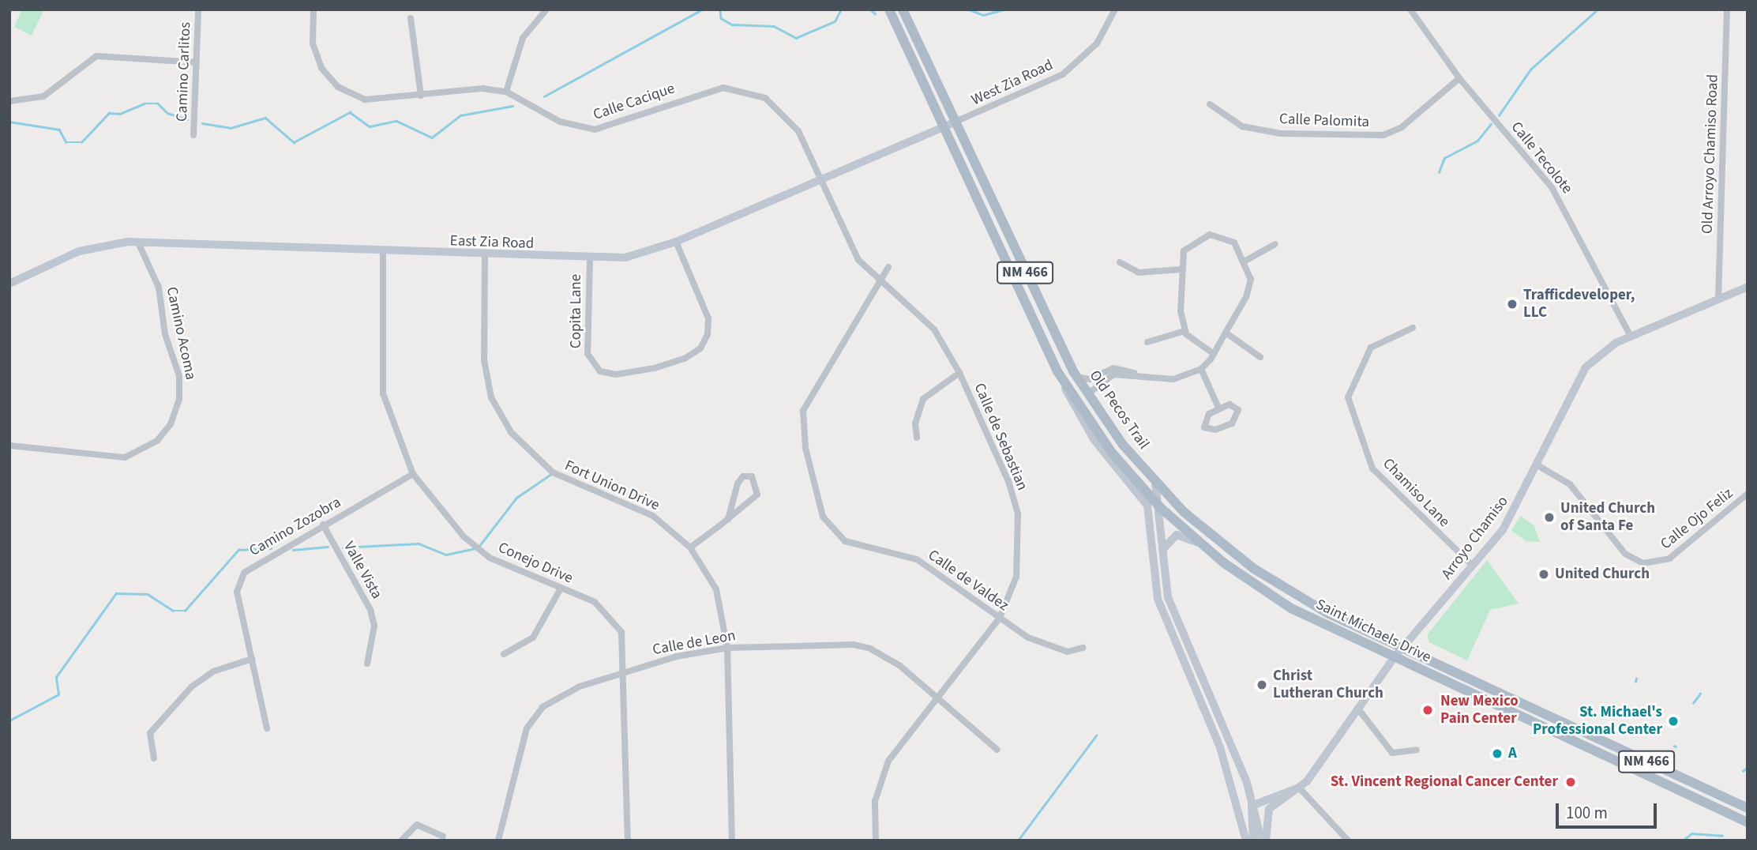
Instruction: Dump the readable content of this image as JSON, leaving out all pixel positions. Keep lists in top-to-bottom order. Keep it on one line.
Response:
{"streets":{"main road":["NM 466","Old Pecos Trail","Saint Michaels Drive"],"street":["Camino Carlitos","West Zia Road","Calle Cacique","Calle Palomita","Old Arroyo Chamiso Road","Calle Tecolote","East Zia Road","Copita Lane","Camino Acoma","Calle de Sebastian","Fort Union Drive","Chamiso Lane","Calle Ojo Feliz","Camino Zozobra","Arroyo Chamiso","Conejo Drive","Valle Vista","Calle de Valdez","Calle de Leon"]},"crossings":[["West Zia Road","East Zia Road"],["West Zia Road","Old Pecos Trail"],["Calle Cacique","East Zia Road"],["Calle Cacique","Calle de Sebastian"],["Calle Palomita","Calle Tecolote"],["Old Arroyo Chamiso Road","Arroyo Chamiso"],["Calle Tecolote","Arroyo Chamiso"],["East Zia Road","Copita Lane"],["East Zia Road","Camino Acoma"],["East Zia Road","Old Pecos Trail"],["East Zia Road","Calle de Sebastian"],["East Zia Road","Fort Union Drive"],["East Zia Road","Conejo Drive"],["Old Pecos Trail","Saint Michaels Drive"],["Calle de Sebastian","Calle de Valdez"],["Calle de Sebastian","Calle de Leon"],["Fort Union Drive","Calle de Leon"],["Chamiso Lane","Arroyo Chamiso"],["Calle Ojo Feliz","Arroyo Chamiso"],["Camino Zozobra","Conejo Drive"],["Camino Zozobra","Valle Vista"],["Arroyo Chamiso","Saint Michaels Drive"],["Conejo Drive","Calle de Leon"]],"places":["Trafficdeveloper, LLC","United Church of Santa Fe","United Church","Christ Lutheran Church","New Mexico Pain Center","St. Michael's Professional Center","A","St. Vincent Regional Cancer Center"],"scale_bar":"100 m"}
